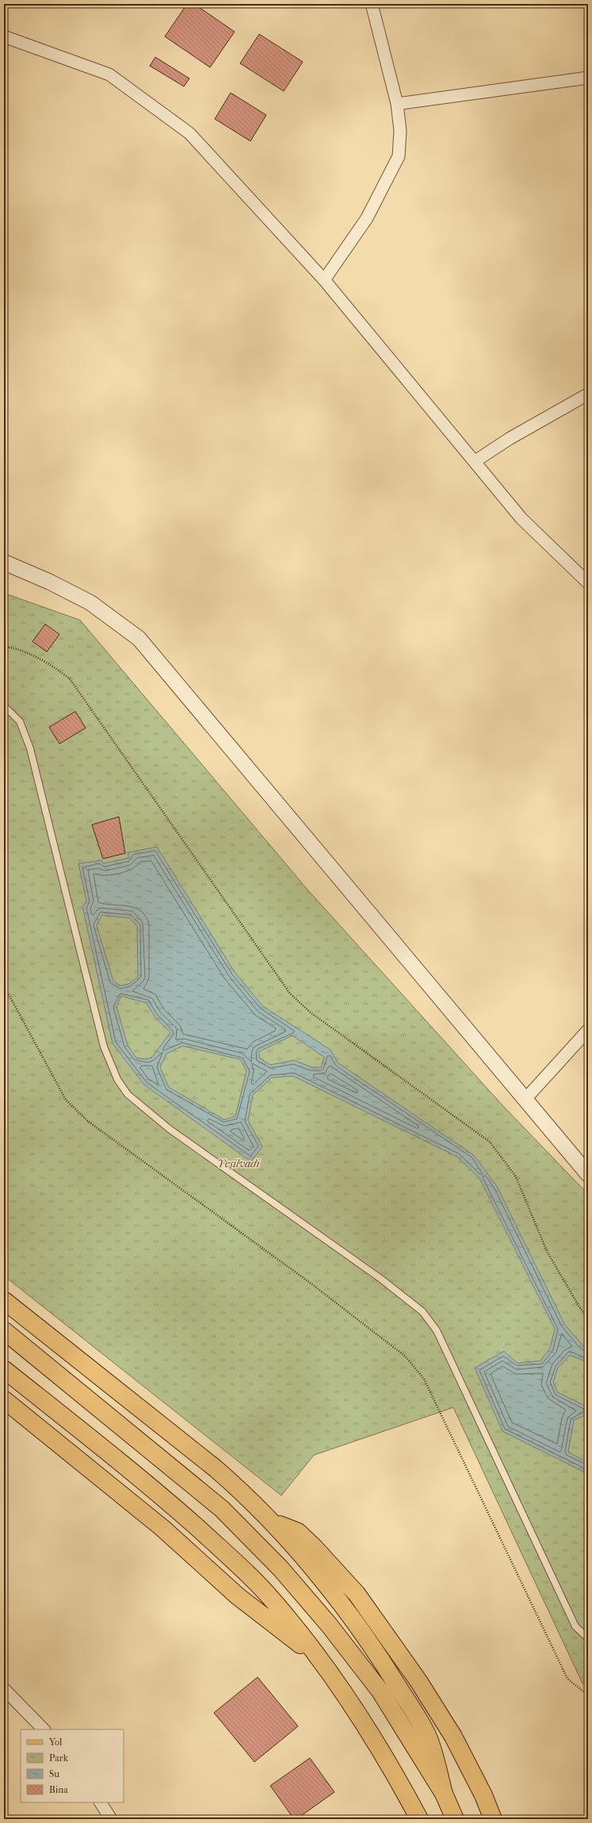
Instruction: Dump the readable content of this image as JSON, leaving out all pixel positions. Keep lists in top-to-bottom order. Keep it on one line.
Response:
{"parks":["Yeşilvadi"],"legend":["Yol","Park","Su","Bina"]}
